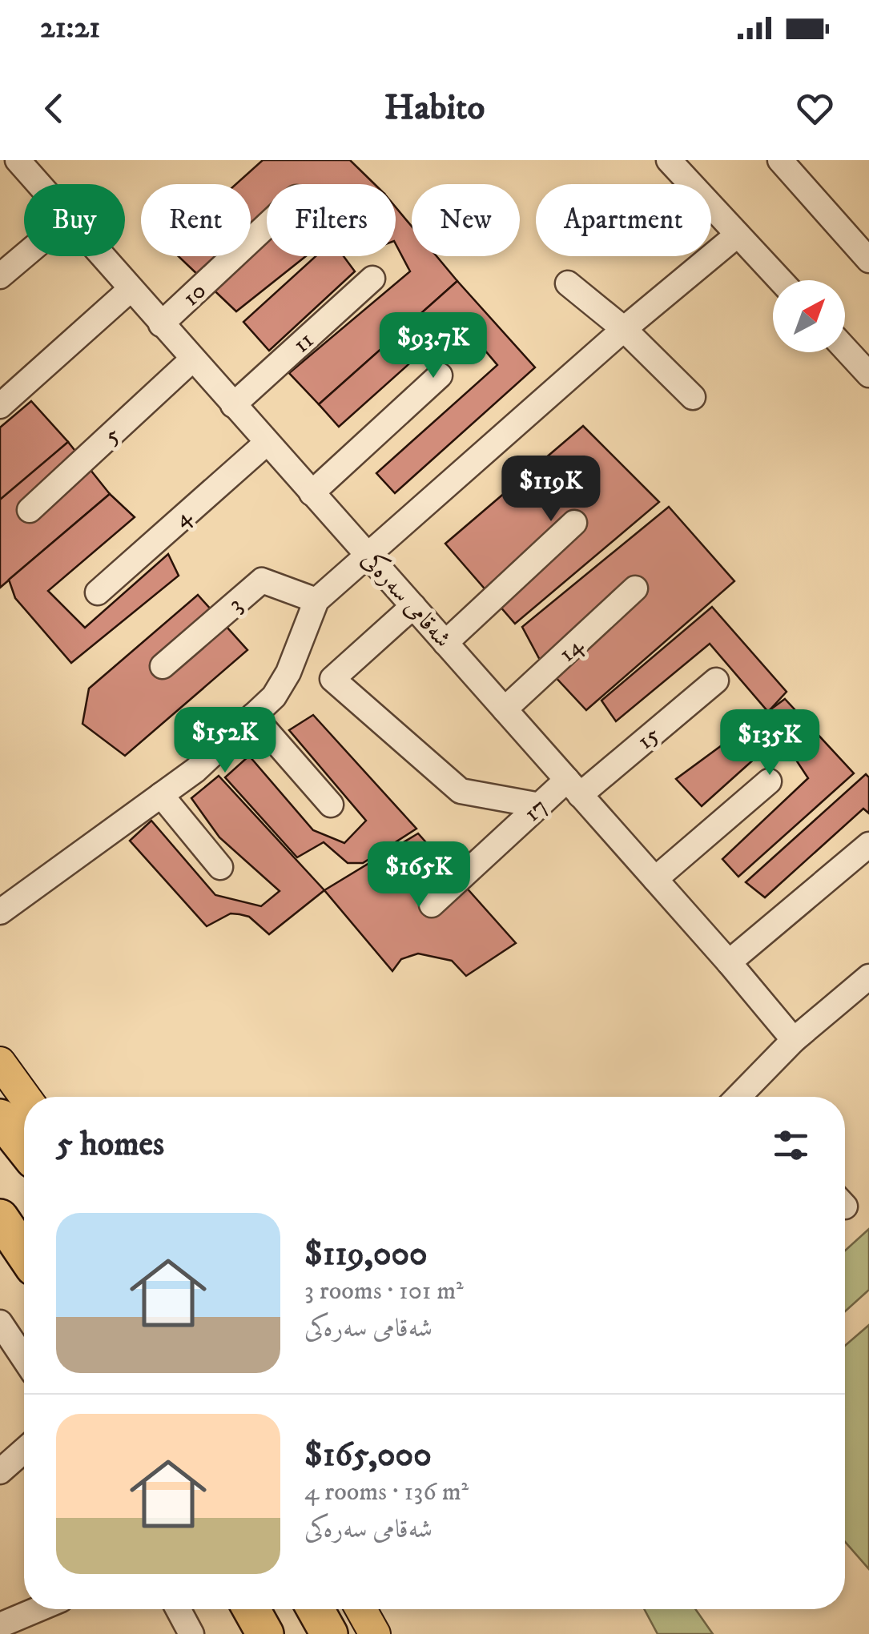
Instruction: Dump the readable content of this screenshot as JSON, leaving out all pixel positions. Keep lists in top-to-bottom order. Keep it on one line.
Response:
{"streets":{"street":["10","11","5","4","شەقامی سەرەکی","3","14","15","17"]},"crossings":[["10","شەقامی سەرەکی"],["11","شەقامی سەرەکی"],["5","شەقامی سەرەکی"],["4","شەقامی سەرەکی"],["شەقامی سەرەکی","14"],["شەقامی سەرەکی","15"],["شەقامی سەرەکی","17"],["15","17"]],"north":"top right","page":{"status":"21:21","header":"Habito","chip":["Buy","Rent","Filters","New","Apartment"],"price":["$93.7K","$119K","$152K","$135K","$165K"],"heading":"5 homes","list":[{"name":"$119,000","note":"3 rooms · 101 m² · شەقامی سەرەکی"},{"name":"$165,000","note":"4 rooms · 136 m² · شەقامی سەرەکی"}]}}
